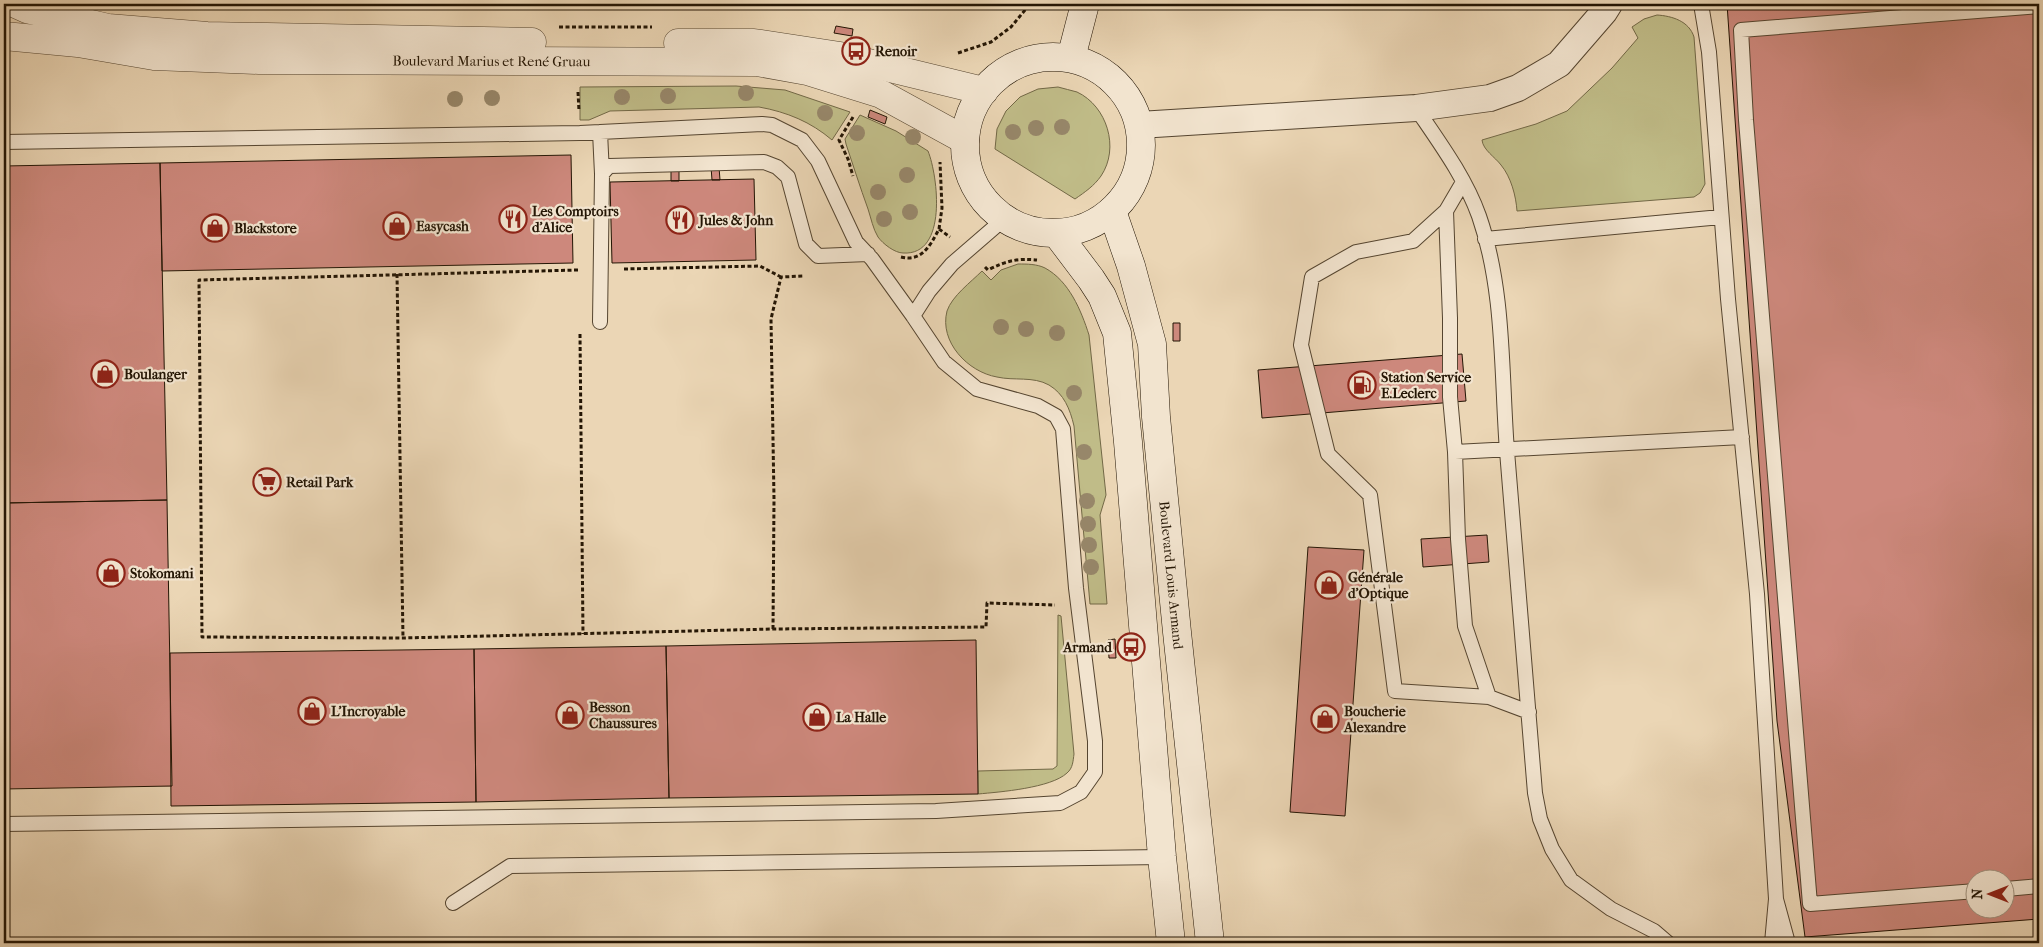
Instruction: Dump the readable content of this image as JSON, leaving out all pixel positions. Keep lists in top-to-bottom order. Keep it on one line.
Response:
{"streets":{"main road":["Boulevard Marius et René Gruau","Boulevard Louis Armand"]},"crossings":[["Boulevard Marius et René Gruau","Boulevard Louis Armand"]],"places":{"bus stop":["Renoir","Armand"],"restaurant":["Les Comptoirs d'Alice","Jules & John"],"shop":["Easycash","Blackstore","Boulanger","Stokomani","Générale d'Optique","L'Incroyable","Besson Chaussures","La Halle","Boucherie Alexandre"],"fuel station":["Station Service E.Leclerc"],"supermarket":["Retail Park"]},"north":"left"}
